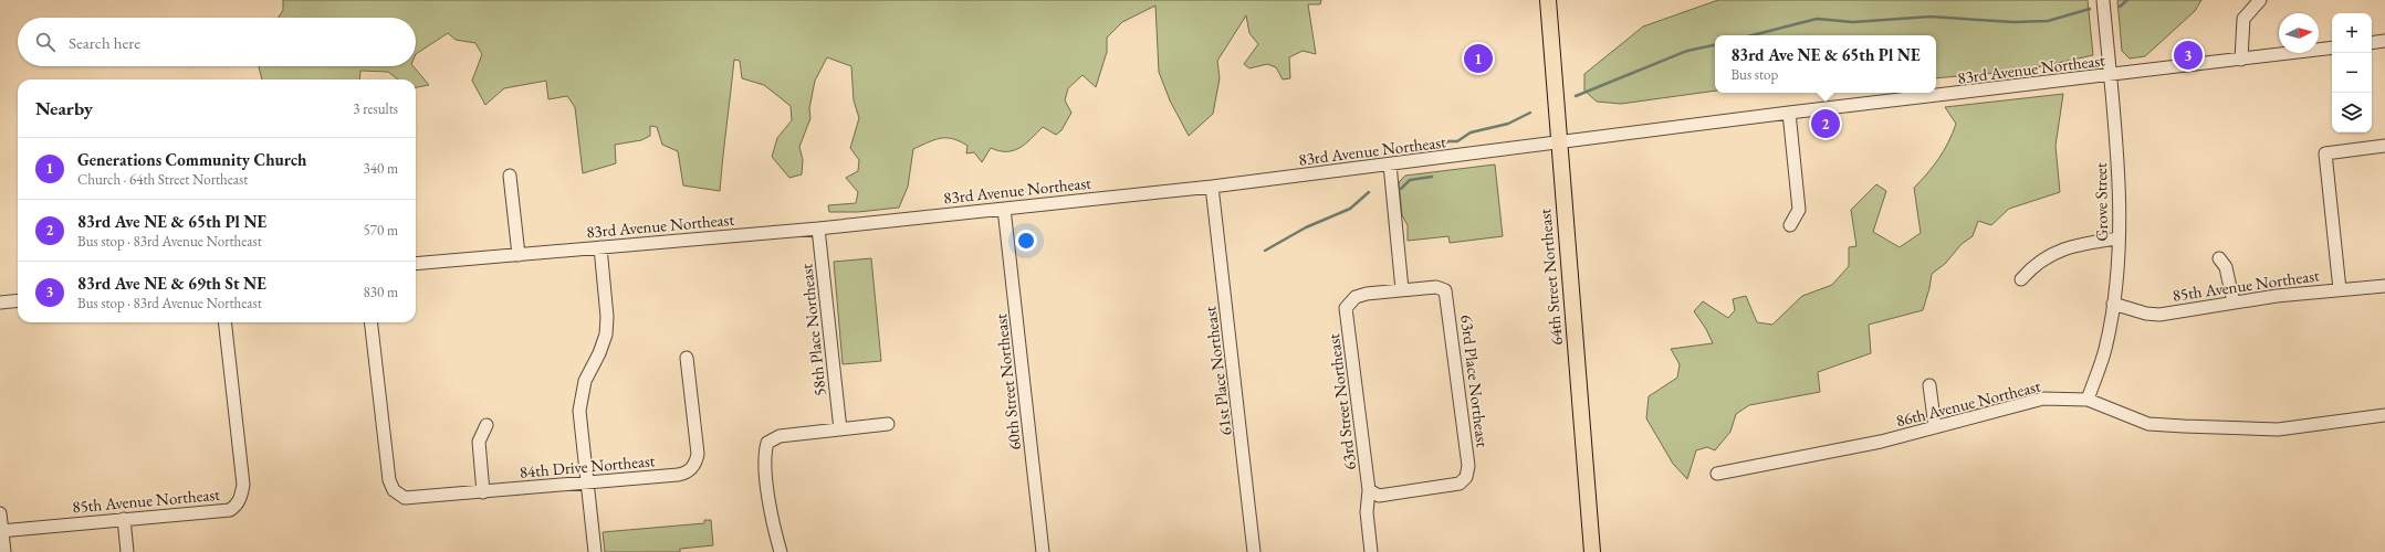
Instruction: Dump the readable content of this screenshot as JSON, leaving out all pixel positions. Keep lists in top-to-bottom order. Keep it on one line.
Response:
{"streets":{"main road":["64th Street Northeast"],"street":["83rd Avenue Northeast","Grove Street","85th Avenue Northeast","58th Place Northeast","61st Place Northeast","63rd Place Northeast","60th Street Northeast","63rd Street Northeast","86th Avenue Northeast","84th Drive Northeast"]},"crossings":[["83rd Avenue Northeast","Grove Street"],["83rd Avenue Northeast","64th Street Northeast"],["83rd Avenue Northeast","58th Place Northeast"],["83rd Avenue Northeast","61st Place Northeast"],["83rd Avenue Northeast","60th Street Northeast"],["Grove Street","85th Avenue Northeast"],["Grove Street","86th Avenue Northeast"],["63rd Place Northeast","63rd Street Northeast"]],"north":"right","page":{"map_buttons":["+","−"],"search":"Search here","popup":["83rd Ave NE & 65th Pl NE","Bus stop"],"pins":["3","1","2"],"heading":["Nearby","3 results"],"list":[{"mark":"1","name":"Generations Community Church","note":"Church · 64th Street Northeast","value":"340 m"},{"mark":"2","name":"83rd Ave NE & 65th Pl NE","note":"Bus stop · 83rd Avenue Northeast","value":"570 m"},{"mark":"3","name":"83rd Ave NE & 69th St NE","note":"Bus stop · 83rd Avenue Northeast","value":"830 m"}]}}
